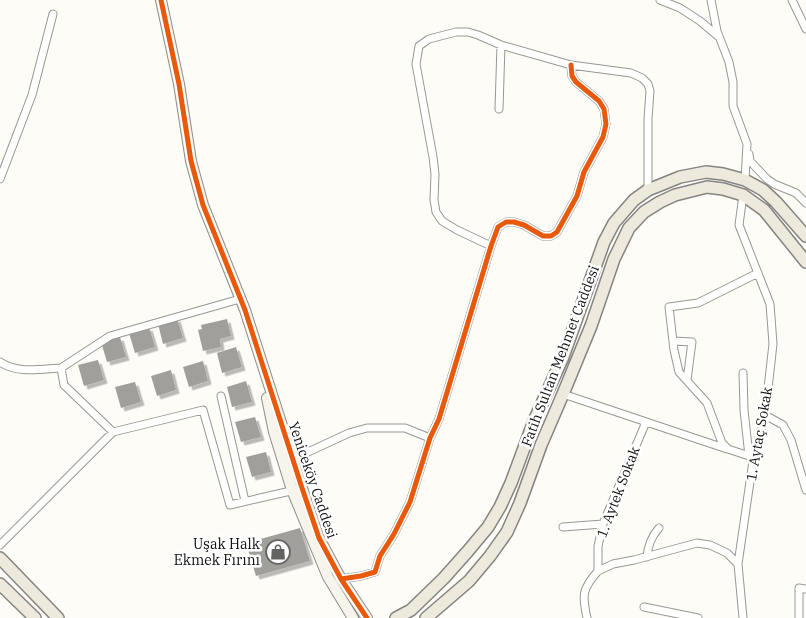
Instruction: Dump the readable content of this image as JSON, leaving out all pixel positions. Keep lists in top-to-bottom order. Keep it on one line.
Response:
{"streets":{"main road":["Fatih Sultan Mehmet Caddesi"],"street":["1. Aytaç Sokak","Yeniceköy Caddesi","1. Aytek Sokak"]},"crossings":[["Fatih Sultan Mehmet Caddesi","1. Aytaç Sokak"]],"places":{"shop":["Uşak Halk Ekmek Fırını"]}}
